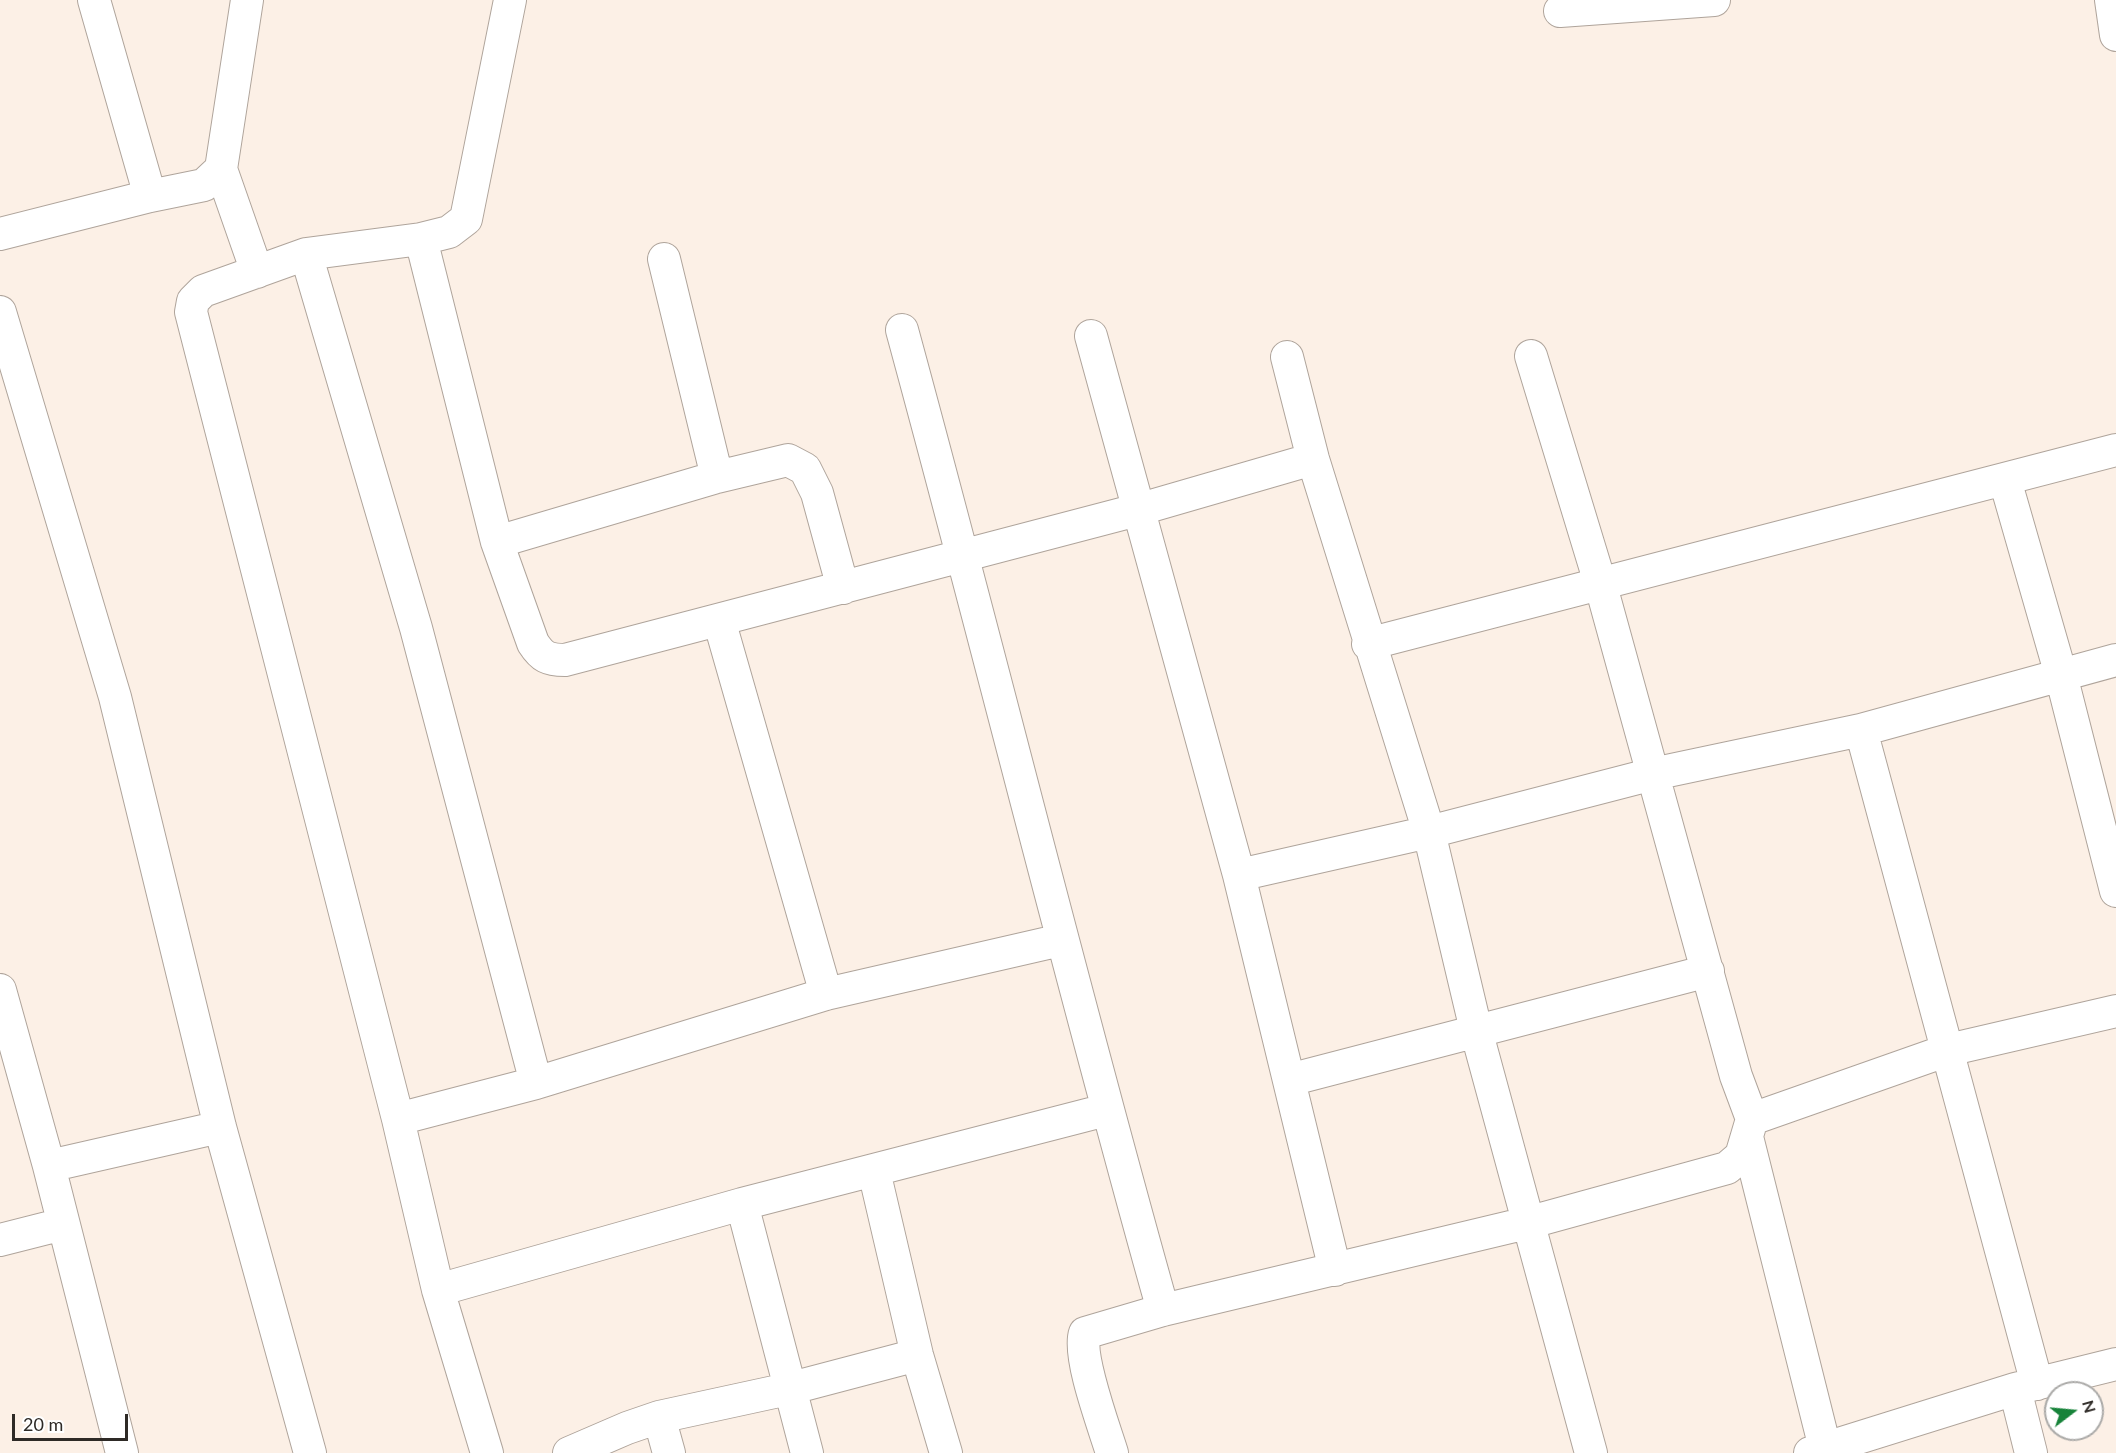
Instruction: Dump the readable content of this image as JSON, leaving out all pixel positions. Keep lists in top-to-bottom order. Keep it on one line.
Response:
{"scale_bar":"20 m","north":"right"}
